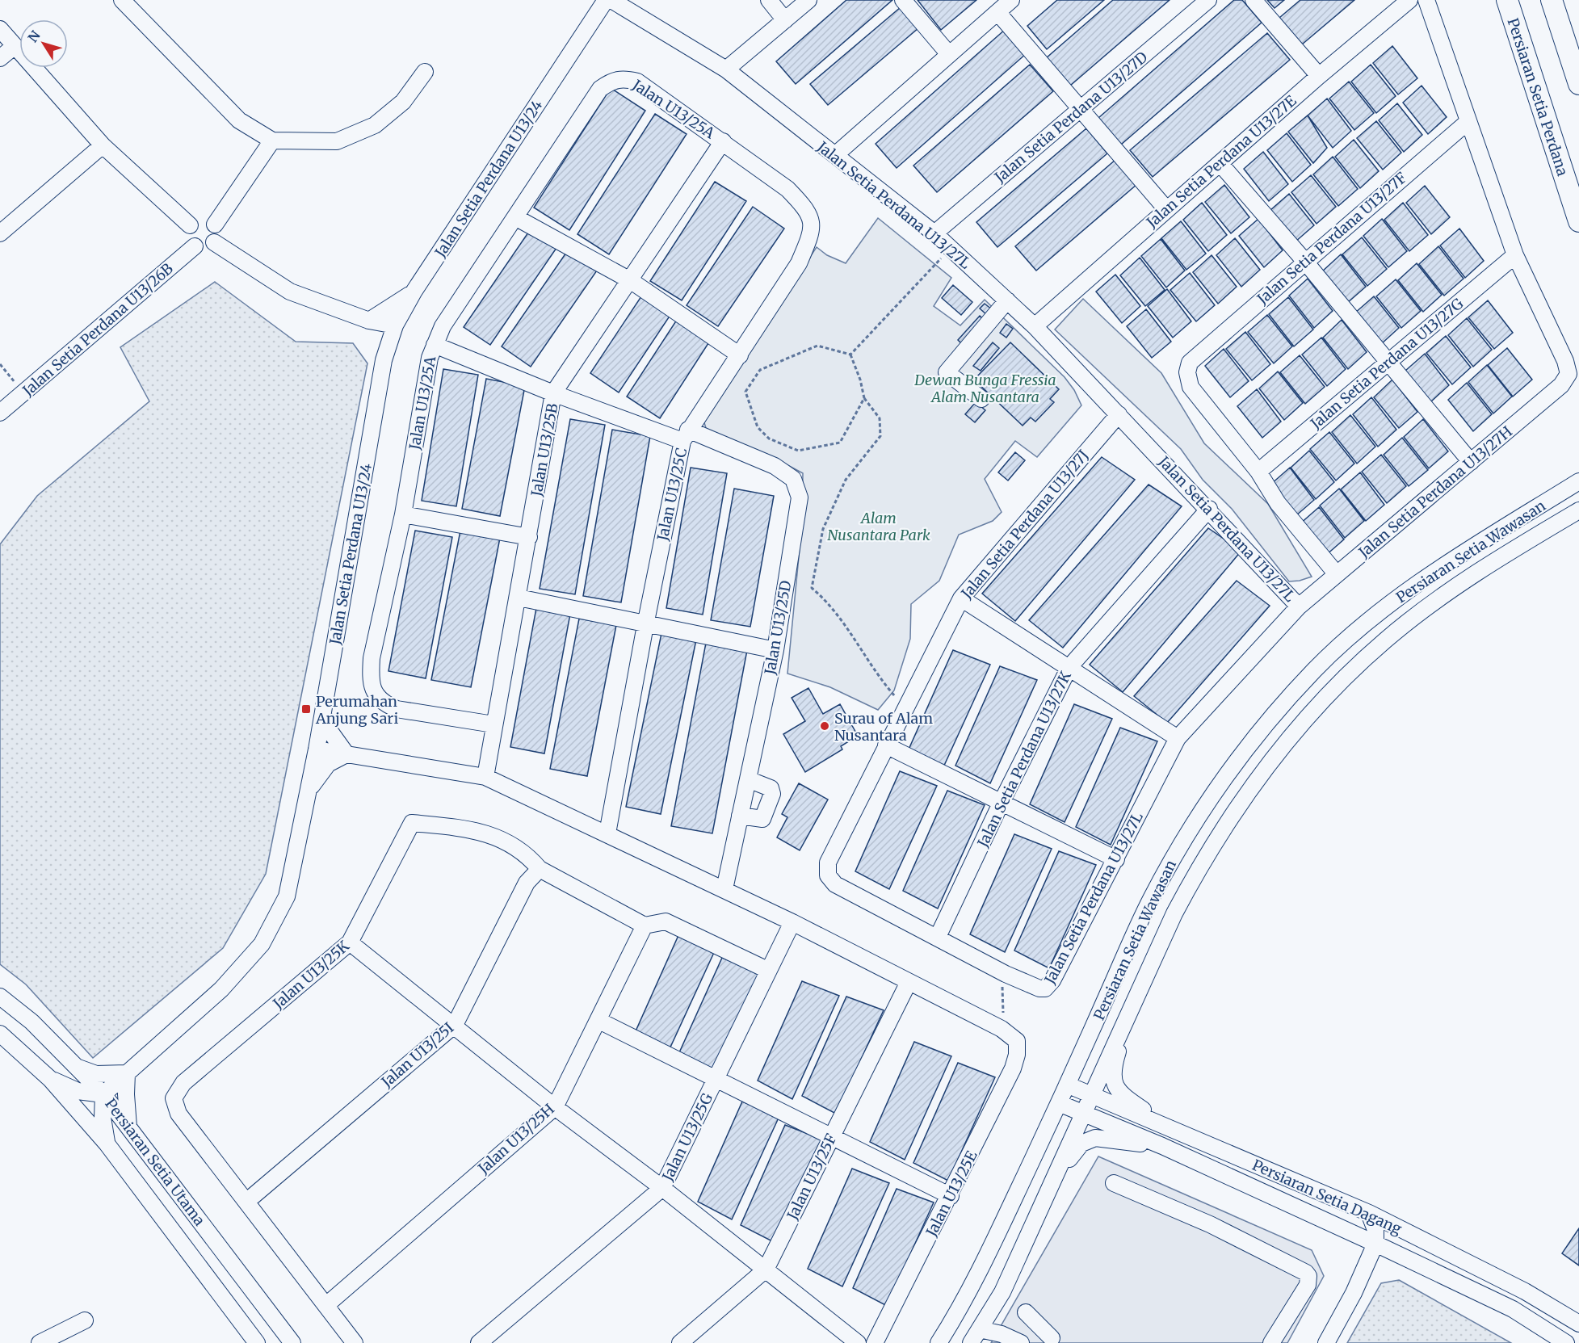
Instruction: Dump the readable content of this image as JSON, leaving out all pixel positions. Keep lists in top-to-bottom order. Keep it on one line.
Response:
{"streets":{"main road":["Persiaran Setia Perdana"],"street":["Jalan U13/25A","Jalan Setia Perdana U13/27D","Jalan Setia Perdana U13/27E","Jalan Setia Perdana U13/24","Jalan Setia Perdana U13/27L","Jalan Setia Perdana U13/27F","Jalan Setia Perdana U13/26B","Jalan Setia Perdana U13/27G","Jalan U13/25B","Jalan Setia Perdana U13/27H","Jalan U13/25C","Jalan Setia Perdana U13/27J","Persiaran Setia Wawasan","Jalan U13/25D","Jalan Setia Perdana U13/27K","Jalan U13/25K","Jalan U13/25I","Jalan U13/25G","Jalan U13/25H","Persiaran Setia Utama","Jalan U13/25F","Jalan U13/25E","Persiaran Setia Dagang"]},"crossings":[["Jalan U13/25A","Jalan U13/25B"],["Jalan U13/25A","Jalan U13/25C"],["Jalan U13/25A","Jalan U13/25D"],["Jalan Setia Perdana U13/27D","Jalan Setia Perdana U13/27L"],["Jalan Setia Perdana U13/27E","Jalan Setia Perdana U13/27L"],["Jalan Setia Perdana U13/24","Persiaran Setia Utama"],["Jalan Setia Perdana U13/27L","Jalan Setia Perdana U13/27H"],["Jalan Setia Perdana U13/27L","Jalan Setia Perdana U13/27J"],["Jalan Setia Perdana U13/27L","Jalan Setia Perdana U13/27K"],["Jalan Setia Perdana U13/27F","Jalan Setia Perdana U13/27G"],["Jalan Setia Perdana U13/27G","Jalan Setia Perdana U13/27H"],["Jalan U13/25B","Jalan U13/25C"],["Jalan U13/25B","Jalan U13/25D"],["Jalan U13/25C","Jalan U13/25D"],["Persiaran Setia Wawasan","Persiaran Setia Dagang"],["Jalan U13/25K","Jalan U13/25I"]],"parks":["Dewan Bunga Fressia Alam Nusantara","Alam Nusantara Park"],"places":{"transit":["Perumahan Anjung Sari"],"other":["Surau of Alam Nusantara"]},"north":"top left"}
